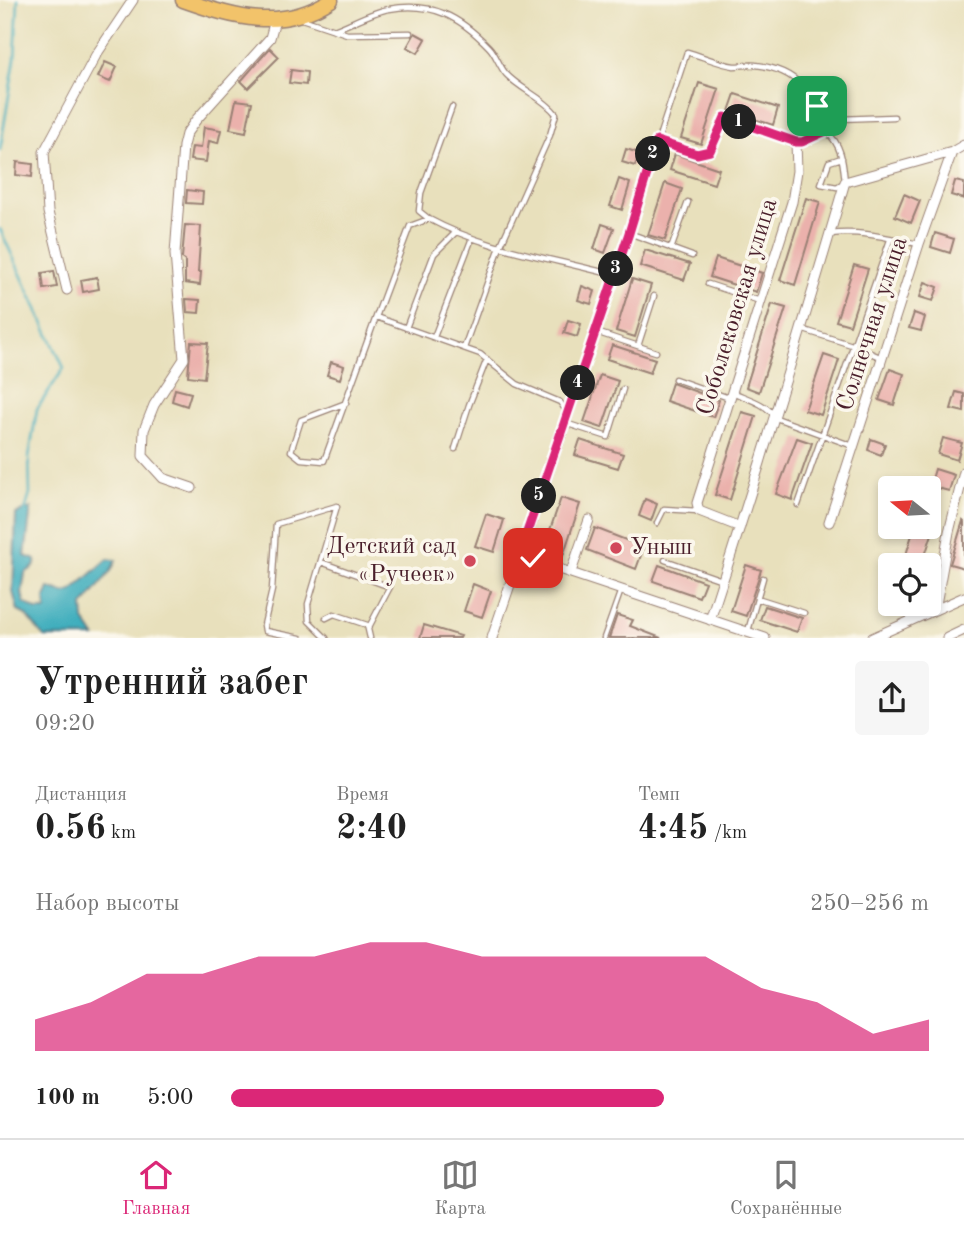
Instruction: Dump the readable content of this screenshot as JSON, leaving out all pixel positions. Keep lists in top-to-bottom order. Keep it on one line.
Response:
{"streets":{"street":["Соболековская улица","Солнечная улица"]},"places":["Уныш","Детский сад «Ручеек»"],"north":"left","page":{"pins":["1","2","3","4","5"],"heading":["Утренний забег","09:20"],"stats":[["Дистанция","0.56 km"],["Время","2:40"],["Темп","4:45 /km"]],"chart":["Набор высоты","250–256 m"],"list":[{"name":"100 m","note":"5:00"}],"tabs":["Главная","Карта","Сохранённые"]}}
